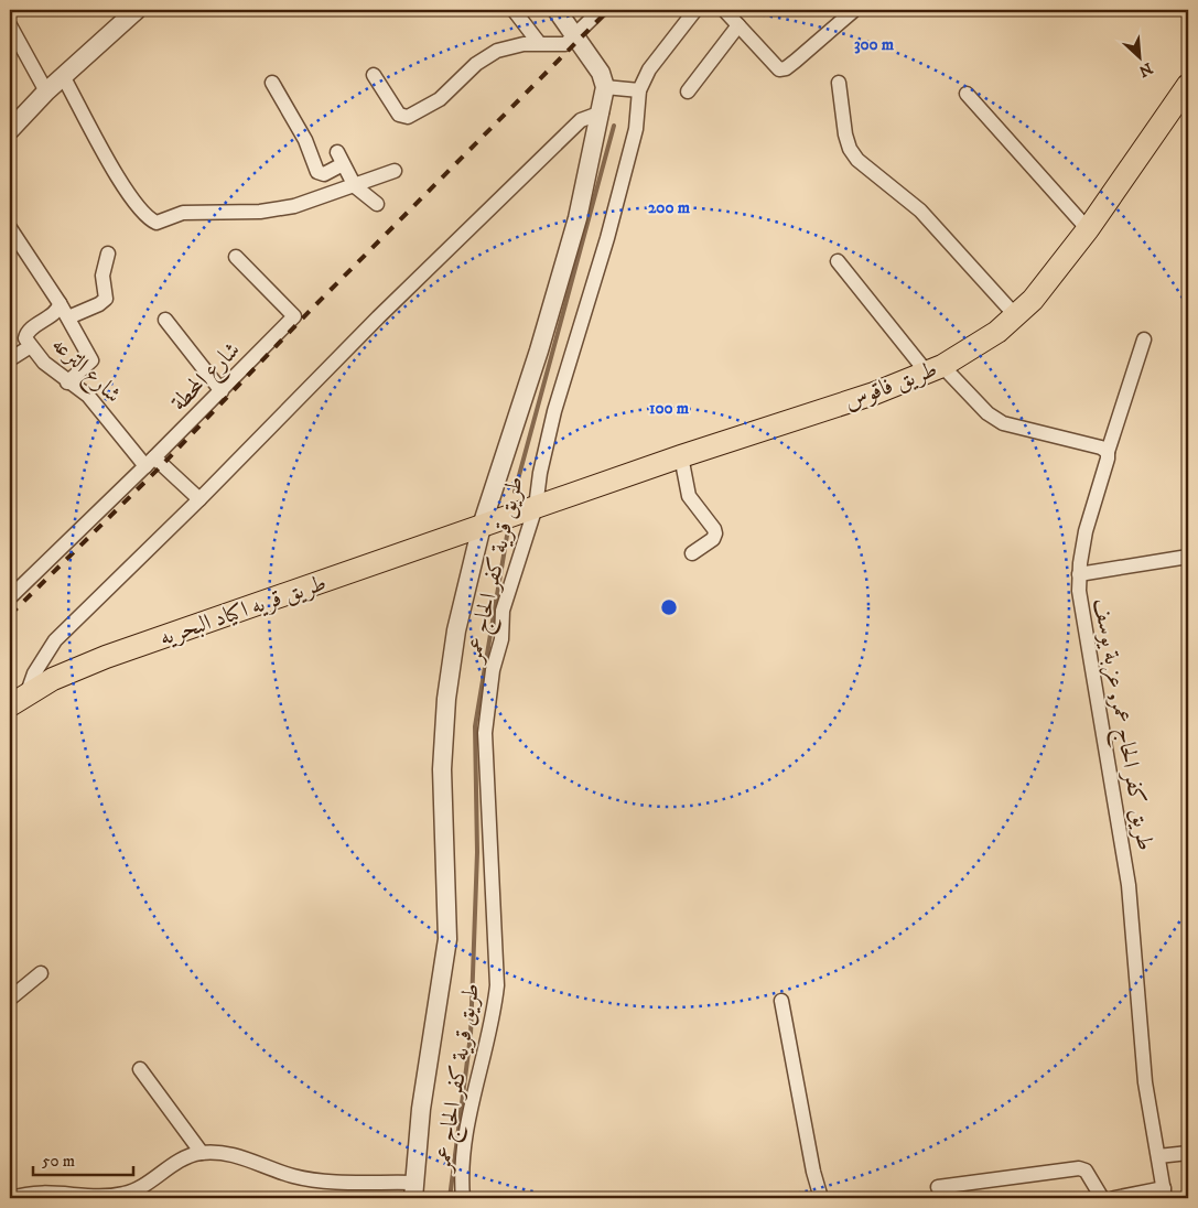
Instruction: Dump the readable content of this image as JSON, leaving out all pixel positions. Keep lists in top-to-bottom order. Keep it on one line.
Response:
{"streets":{"main road":["طريق فاقوس","طريق قريه اكياد البحريه"],"street":["شارع الترعه","شارع المحطة","طريق قرية كفر الحاج عمر","طريق كفر الحاج عمر, عزبة يوسف"]},"crossings":[["شارع الترعه","شارع المحطة"],["طريق فاقوس","طريق قرية كفر الحاج عمر"],["طريق فاقوس","طريق قريه اكياد البحريه"],["طريق قرية كفر الحاج عمر","طريق قريه اكياد البحريه"]],"scale_bar":"50 m","north":"bottom right","rings":["300 m","200 m","100 m"]}
